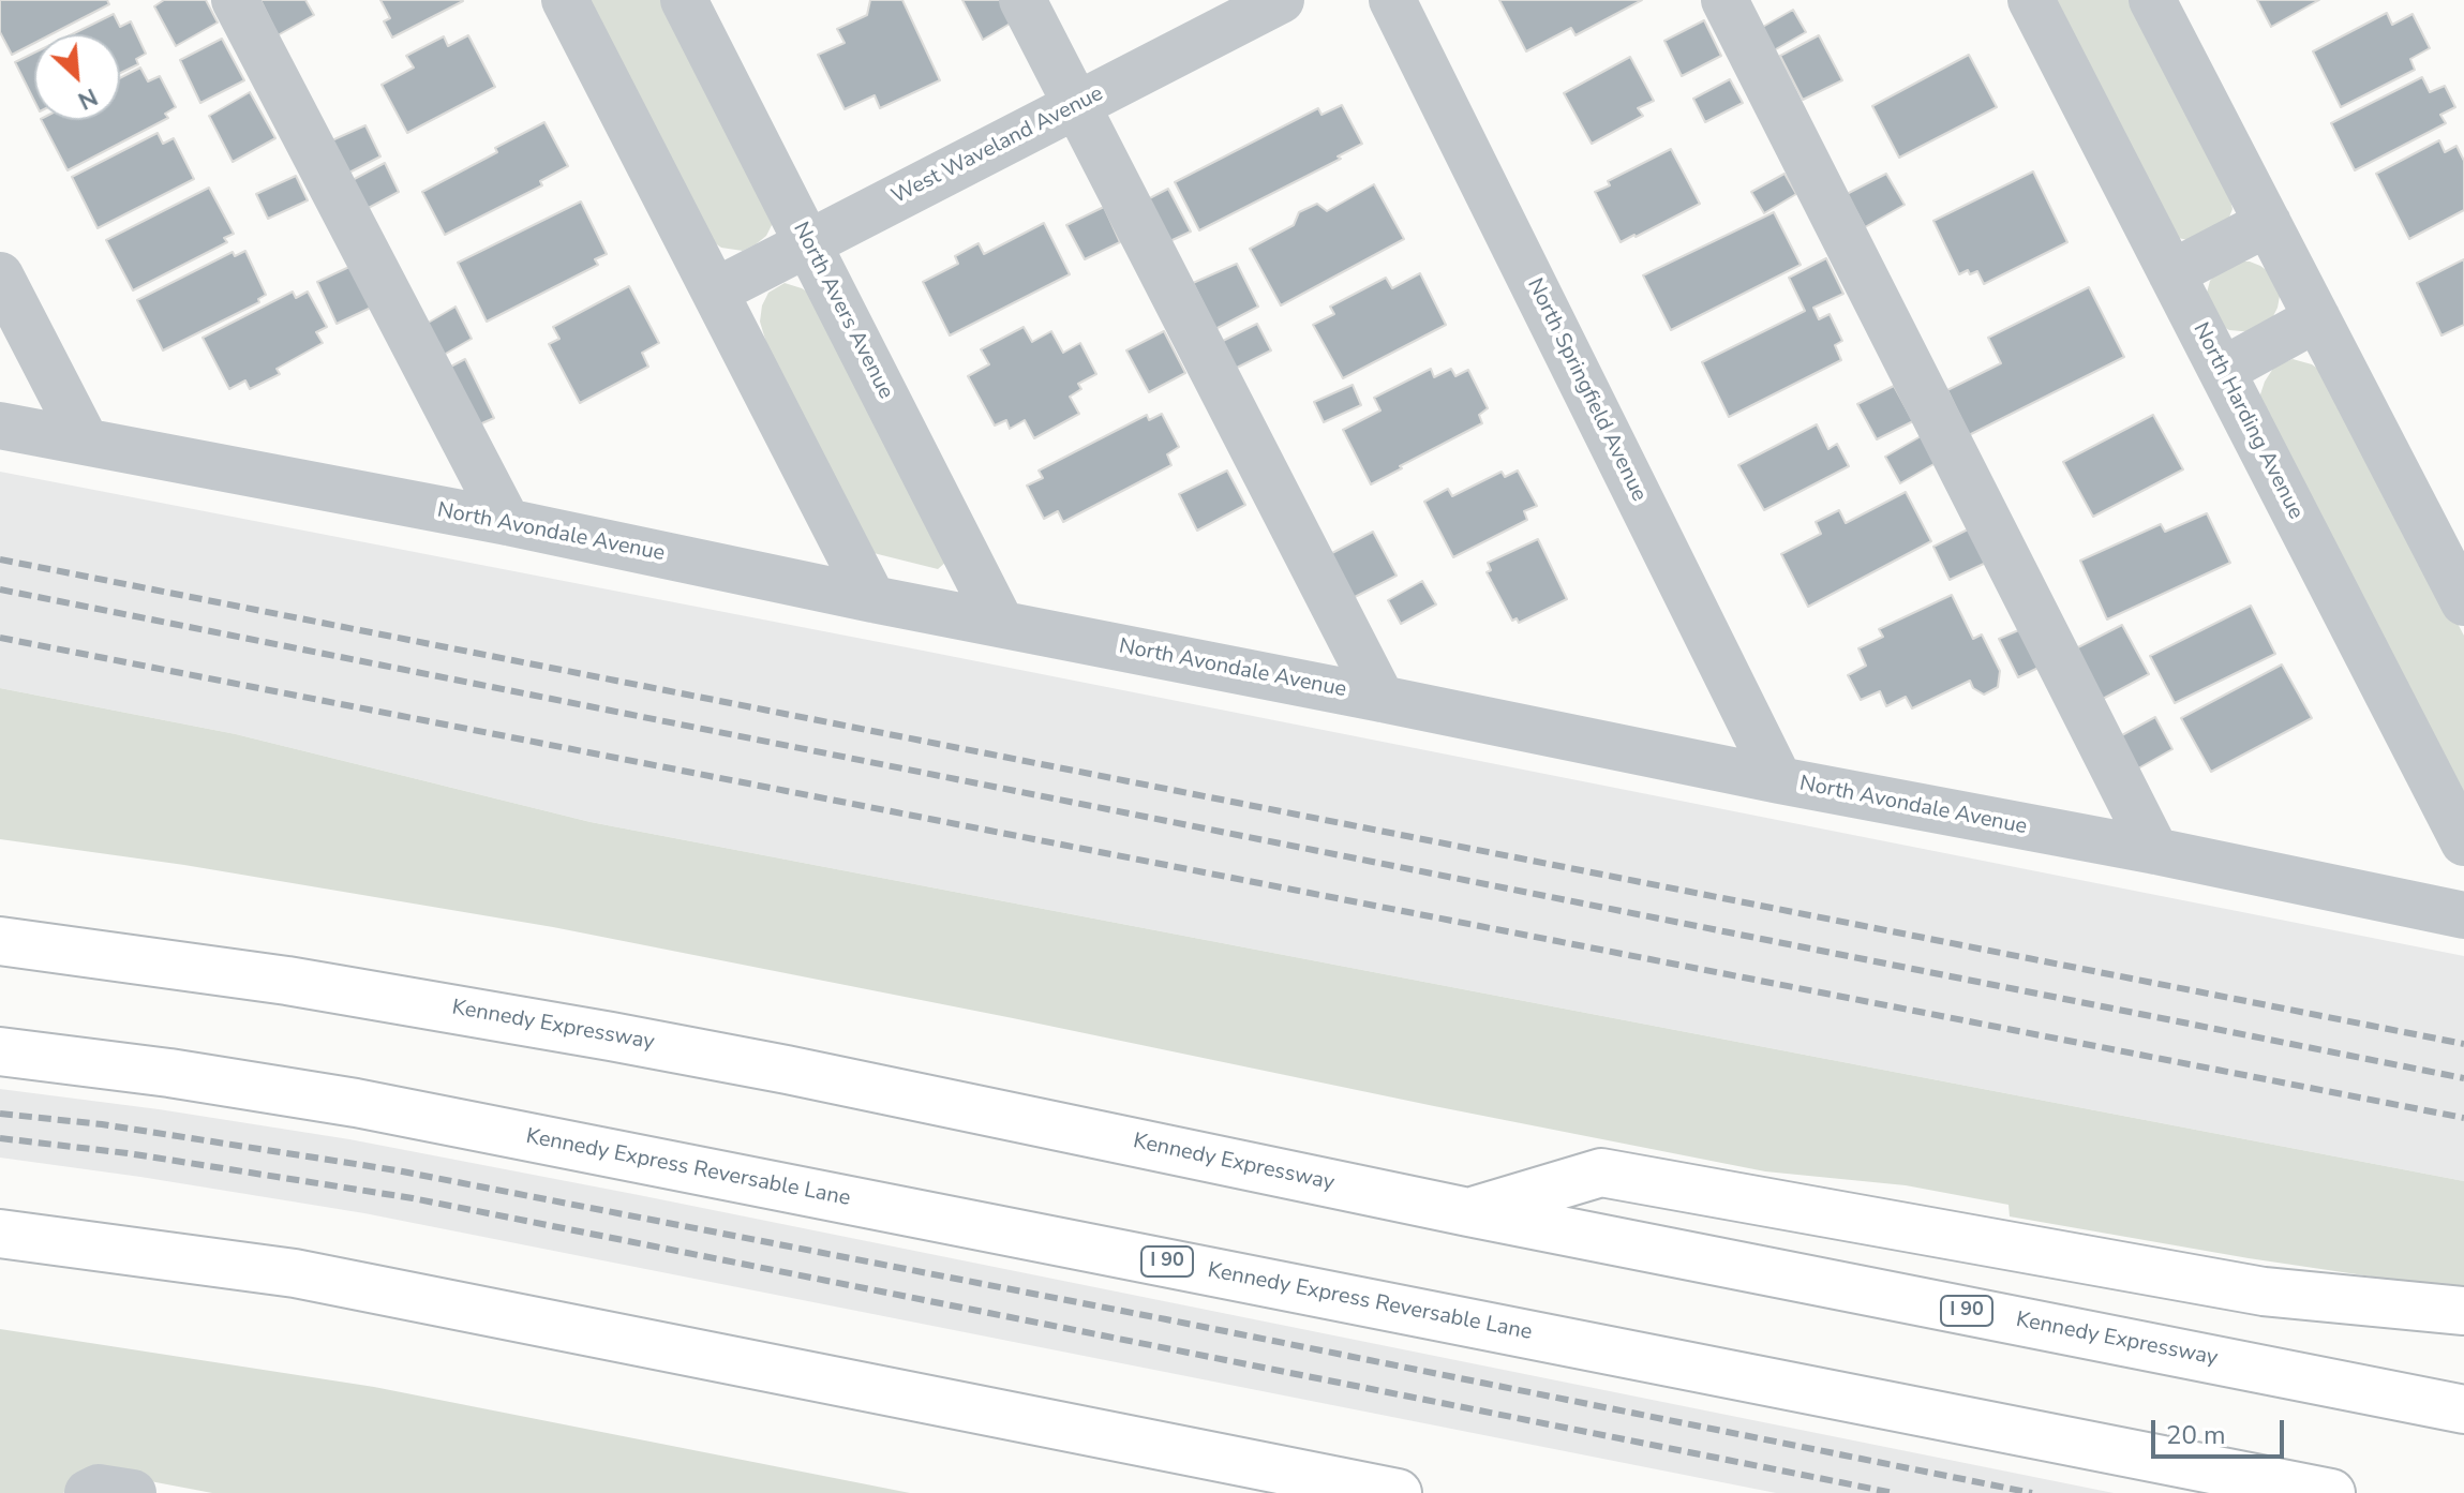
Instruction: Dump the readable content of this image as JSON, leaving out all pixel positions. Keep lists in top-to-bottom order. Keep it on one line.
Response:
{"streets":{"highway":["Kennedy Expressway","Kennedy Express Reversable Lane","I 90"],"street":["West Waveland Avenue","North Avers Avenue","North Springfield Avenue","North Harding Avenue","North Avondale Avenue"]},"crossings":[["West Waveland Avenue","North Avers Avenue"],["North Avers Avenue","North Avondale Avenue"],["North Springfield Avenue","North Avondale Avenue"]],"scale_bar":"20 m","north":"bottom right"}
